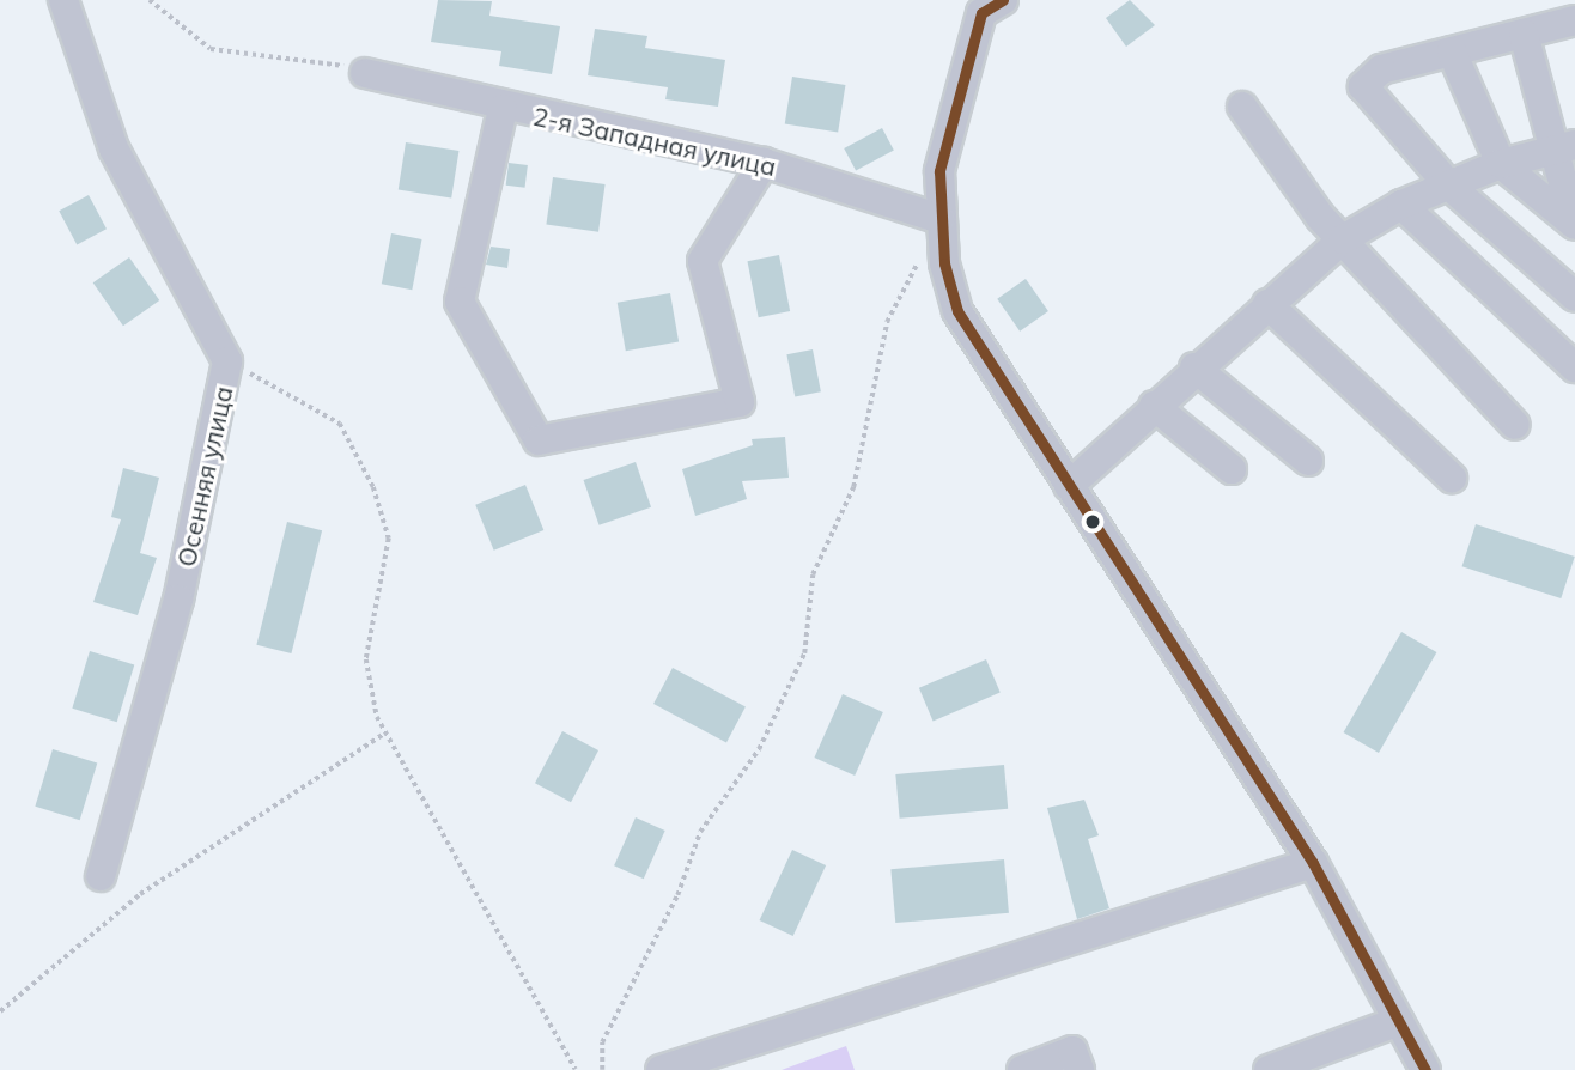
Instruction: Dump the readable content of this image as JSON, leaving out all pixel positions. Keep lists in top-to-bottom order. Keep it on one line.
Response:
{"streets":{"street":["2-я Западная улица","Осенняя улица"]}}
